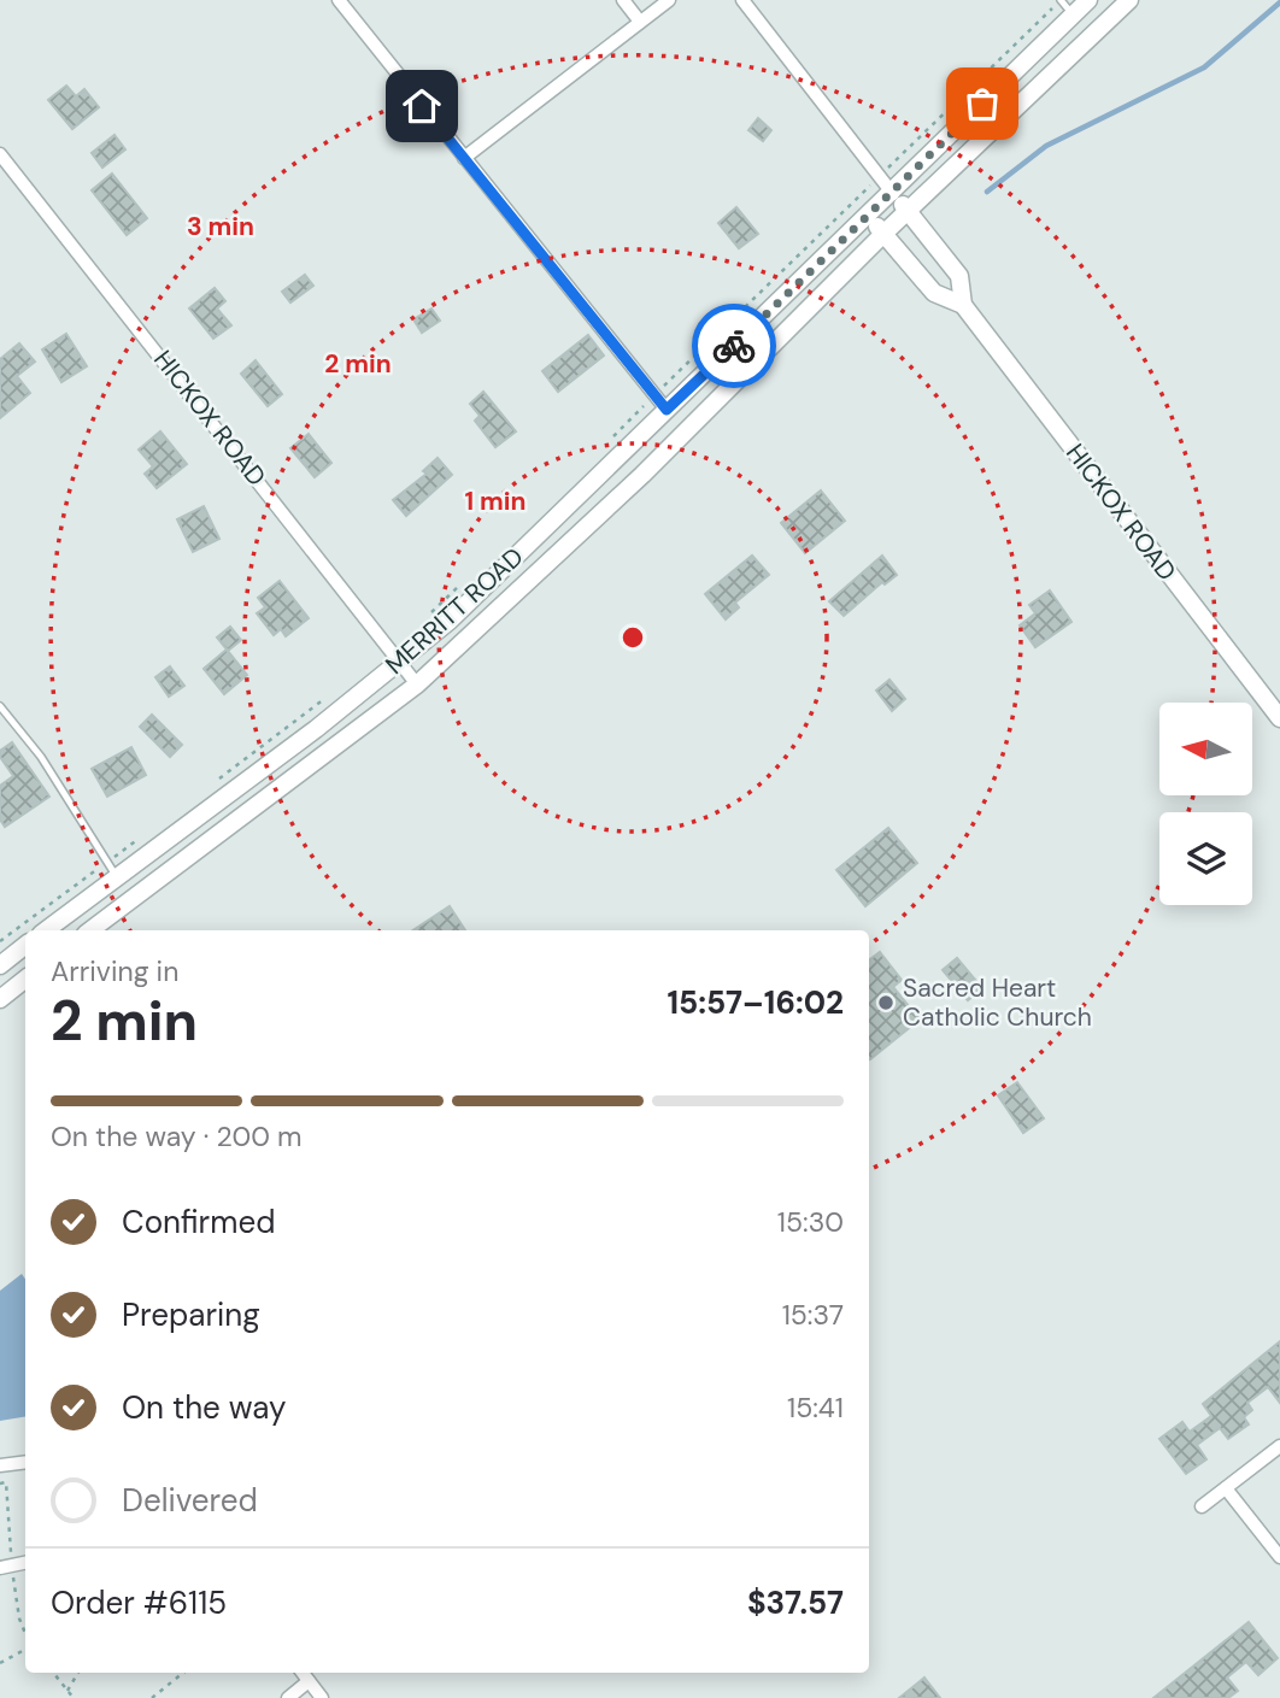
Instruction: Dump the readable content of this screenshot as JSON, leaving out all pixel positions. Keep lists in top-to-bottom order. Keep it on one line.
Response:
{"streets":{"street":["HICKOX ROAD","MERRITT ROAD"]},"crossings":[["HICKOX ROAD","MERRITT ROAD"]],"places":["Sacred Heart Catholic Church"],"north":"left","page":{"heading":["2 min","Arriving in","15:57–16:02"],"panel":["Order #6115","$37.57"],"bar":"On the way · 200 m","list":[["Confirmed","15:30"],["Preparing","15:37"],["On the way","15:41"],"Delivered"]},"rings":["3 min","2 min","1 min"]}
